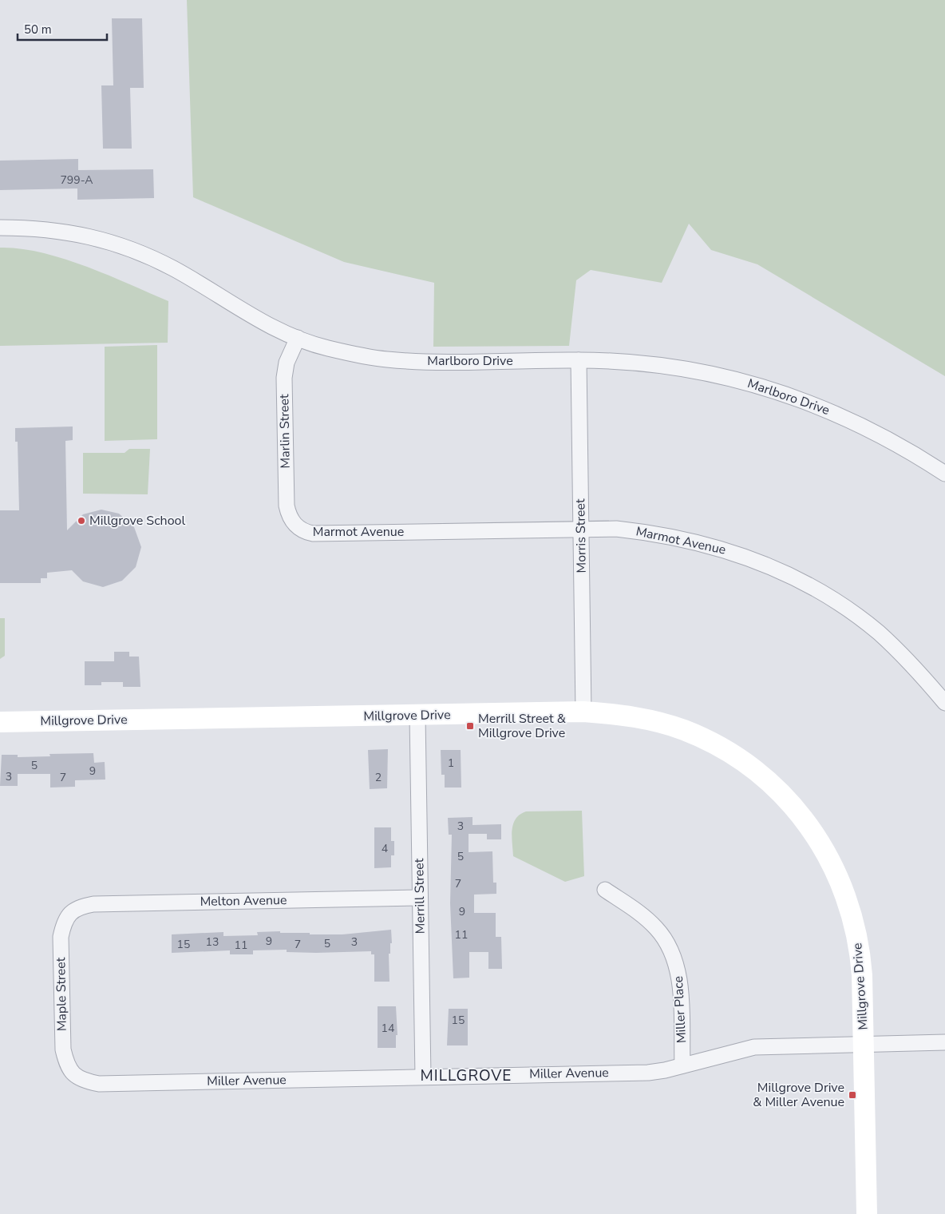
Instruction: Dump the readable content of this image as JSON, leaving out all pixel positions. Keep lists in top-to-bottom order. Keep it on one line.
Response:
{"streets":{"street":["Marlboro Drive","Marlin Street","Marmot Avenue","Morris Street","Millgrove Drive","Merrill Street","Melton Avenue","Maple Street","Miller Place","Miller Avenue"]},"crossings":[["Marlboro Drive","Marlin Street"],["Marlboro Drive","Morris Street"],["Marlin Street","Marmot Avenue"],["Marmot Avenue","Morris Street"],["Morris Street","Millgrove Drive"],["Millgrove Drive","Merrill Street"],["Millgrove Drive","Miller Avenue"],["Merrill Street","Melton Avenue"],["Merrill Street","Miller Avenue"],["Melton Avenue","Maple Street"],["Maple Street","Miller Avenue"],["Miller Place","Miller Avenue"]],"districts":["MILLGROVE"],"places":{"other":["Millgrove School"],"transit":["Merrill Street & Millgrove Drive","Millgrove Drive & Miller Avenue"]},"house_numbers":["799-A","1","5","9","3","7","2","3","4","5","7","9","11","9","13","3","5","15","7","11","15","14"],"scale_bar":"50 m"}
